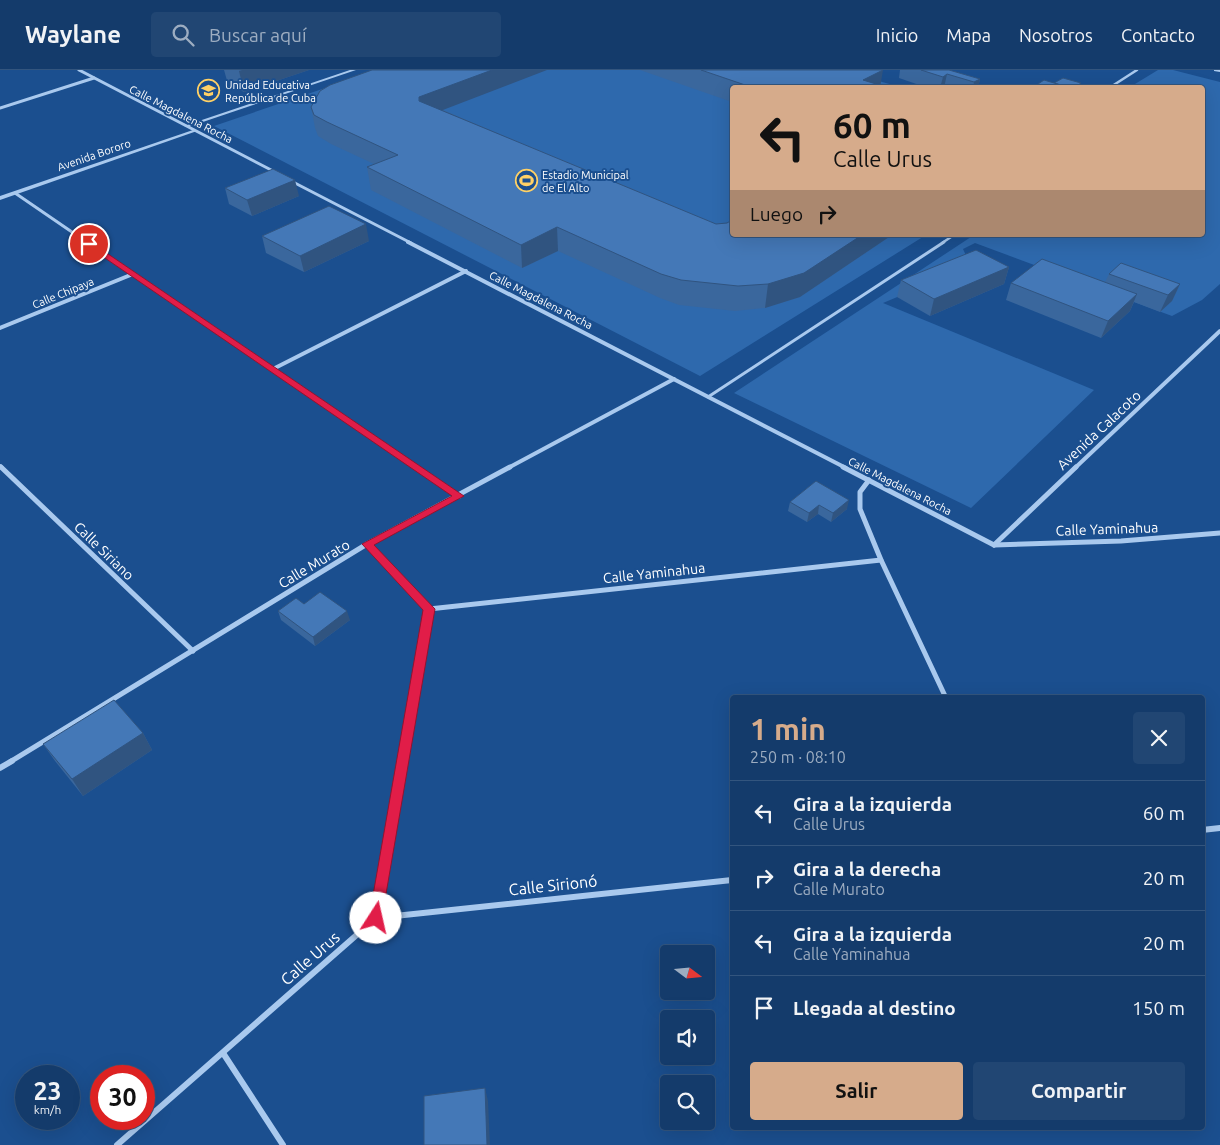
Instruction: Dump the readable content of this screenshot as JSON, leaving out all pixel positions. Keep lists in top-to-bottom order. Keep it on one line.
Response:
{"streets":{"street":["Calle Magdalena Rocha","Avenida Bororo","Calle Chipaya","Avenida Calacoto","Calle Yaminahua","Calle Siriano","Calle Murato","Calle Sirionó","Calle Urus"]},"crossings":[["Calle Magdalena Rocha","Avenida Bororo"],["Calle Magdalena Rocha","Avenida Calacoto"],["Calle Magdalena Rocha","Calle Yaminahua"],["Calle Magdalena Rocha","Calle Murato"],["Avenida Calacoto","Calle Yaminahua"],["Calle Siriano","Calle Murato"],["Calle Sirionó","Calle Urus"]],"places":{"school or university":["Unidad Educativa República de Cuba"],"sports":["Estadio Municipal de El Alto"]},"north":"right","page":{"header":"Waylane","search":"Buscar aquí","nav":["Inicio","Mapa","Nosotros","Contacto"],"turn":["60 m","Calle Urus"],"then":"Luego","heading":["1 min","250 m · 08:10"],"list":[{"name":"Gira a la izquierda","note":"Calle Urus","value":"60 m"},{"name":"Gira a la derecha","note":"Calle Murato","value":"20 m"},{"name":"Gira a la izquierda","note":"Calle Yaminahua","value":"20 m"},{"name":"Llegada al destino","value":"150 m"}],"buttons":["Salir","Compartir"],"speed":"23 km/h","limit":"30"}}
